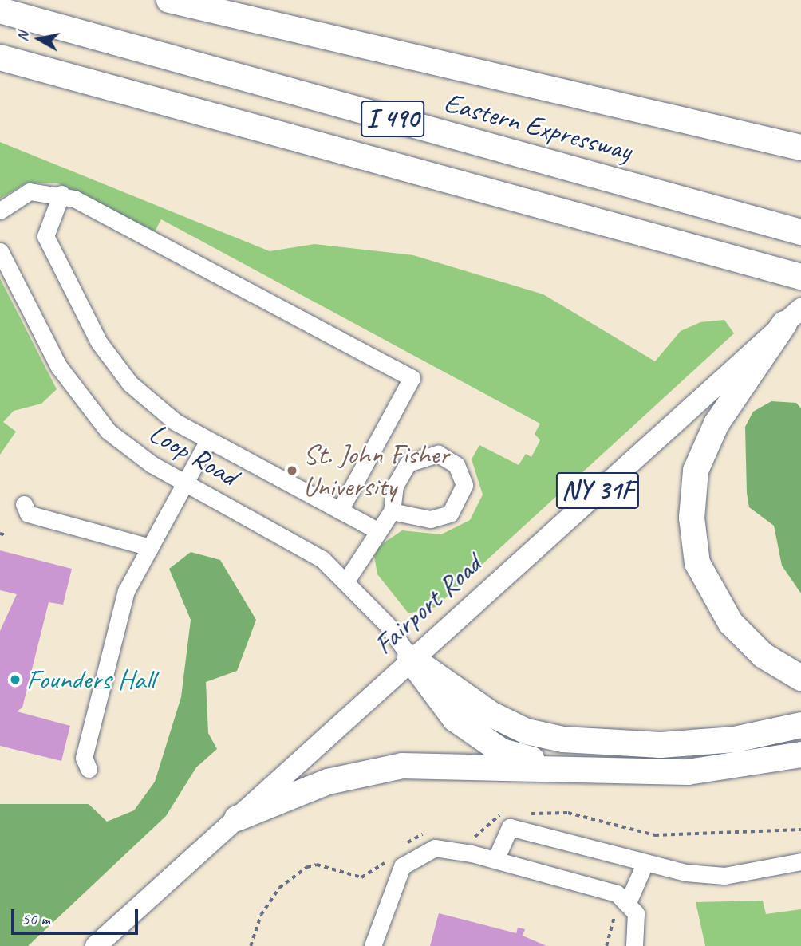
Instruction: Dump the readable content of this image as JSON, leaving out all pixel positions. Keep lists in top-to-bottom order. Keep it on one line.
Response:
{"streets":{"highway":["I 490","Eastern Expressway"],"main road":["NY 31F","Fairport Road"],"street":["Loop Road"]},"crossings":[["Loop Road","Fairport Road"]],"places":["St. John Fisher University","Founders Hall"],"scale_bar":"50 m","north":"left"}
